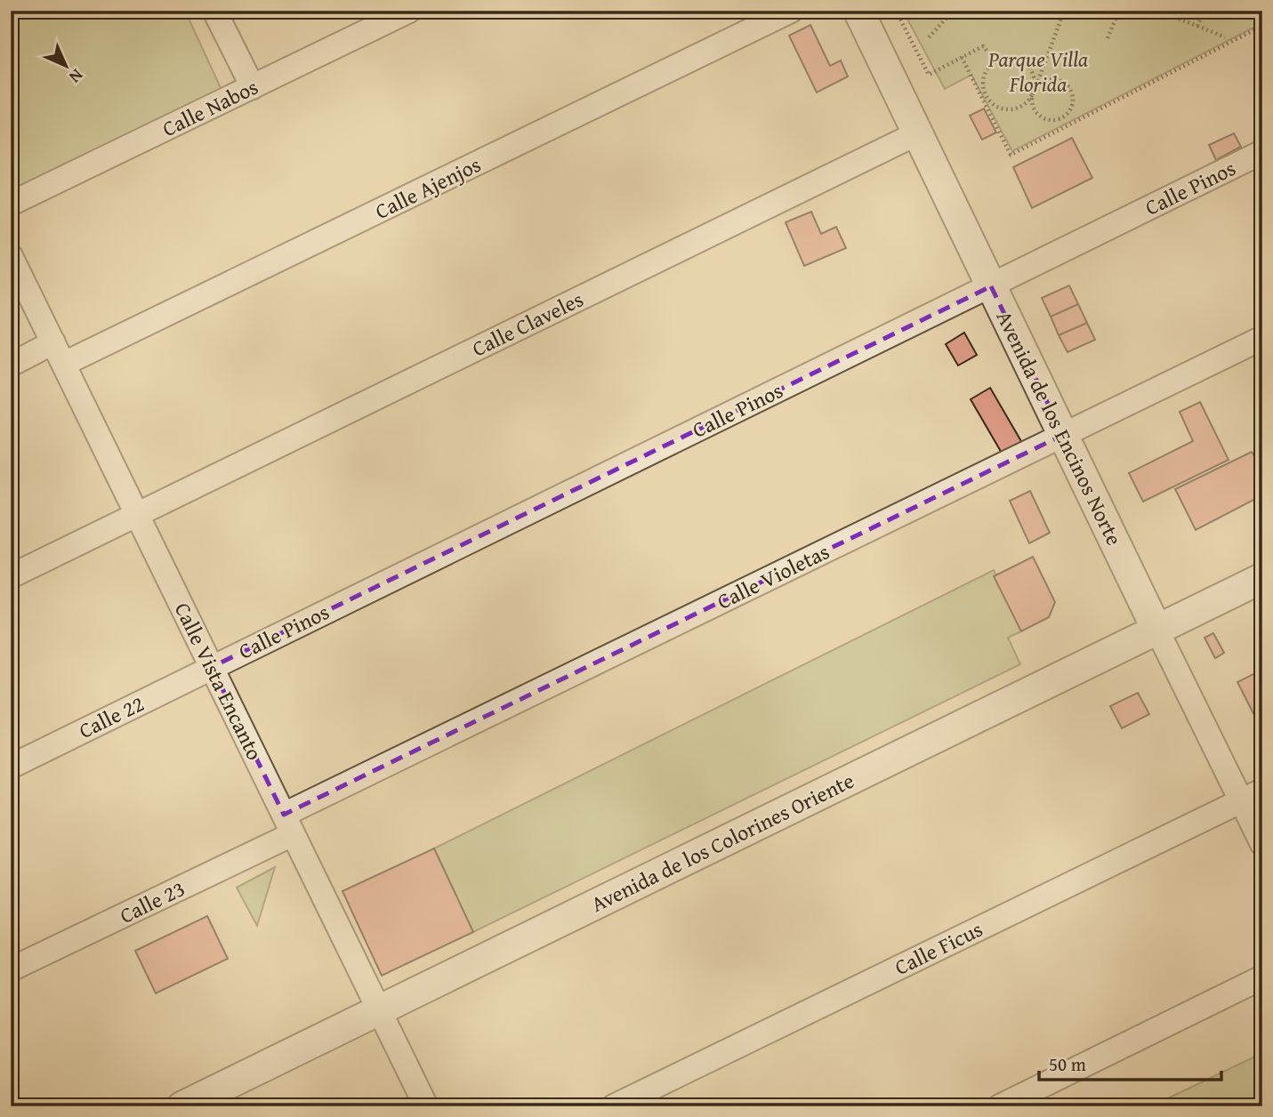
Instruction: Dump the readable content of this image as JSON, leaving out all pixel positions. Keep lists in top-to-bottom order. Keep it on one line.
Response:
{"streets":{"street":["Calle Nabos","Calle Ajenjos","Calle Pinos","Calle Claveles","Avenida de los Encinos Norte","Calle Violetas","Calle Vista Encanto","Calle 22","Avenida de los Colorines Oriente","Calle 23","Calle Ficus"]},"crossings":[["Calle Ajenjos","Calle Vista Encanto"],["Calle Pinos","Avenida de los Encinos Norte"],["Calle Pinos","Calle Vista Encanto"],["Calle Pinos","Calle 22"],["Calle Claveles","Avenida de los Encinos Norte"],["Calle Claveles","Calle Vista Encanto"],["Avenida de los Encinos Norte","Calle Violetas"],["Avenida de los Encinos Norte","Avenida de los Colorines Oriente"],["Avenida de los Encinos Norte","Calle Ficus"],["Calle Violetas","Calle Vista Encanto"],["Calle Violetas","Calle 23"],["Calle Vista Encanto","Calle 22"],["Calle Vista Encanto","Avenida de los Colorines Oriente"],["Calle Vista Encanto","Calle 23"]],"parks":["Parque Villa Florida"],"scale_bar":"50 m","north":"bottom right"}
